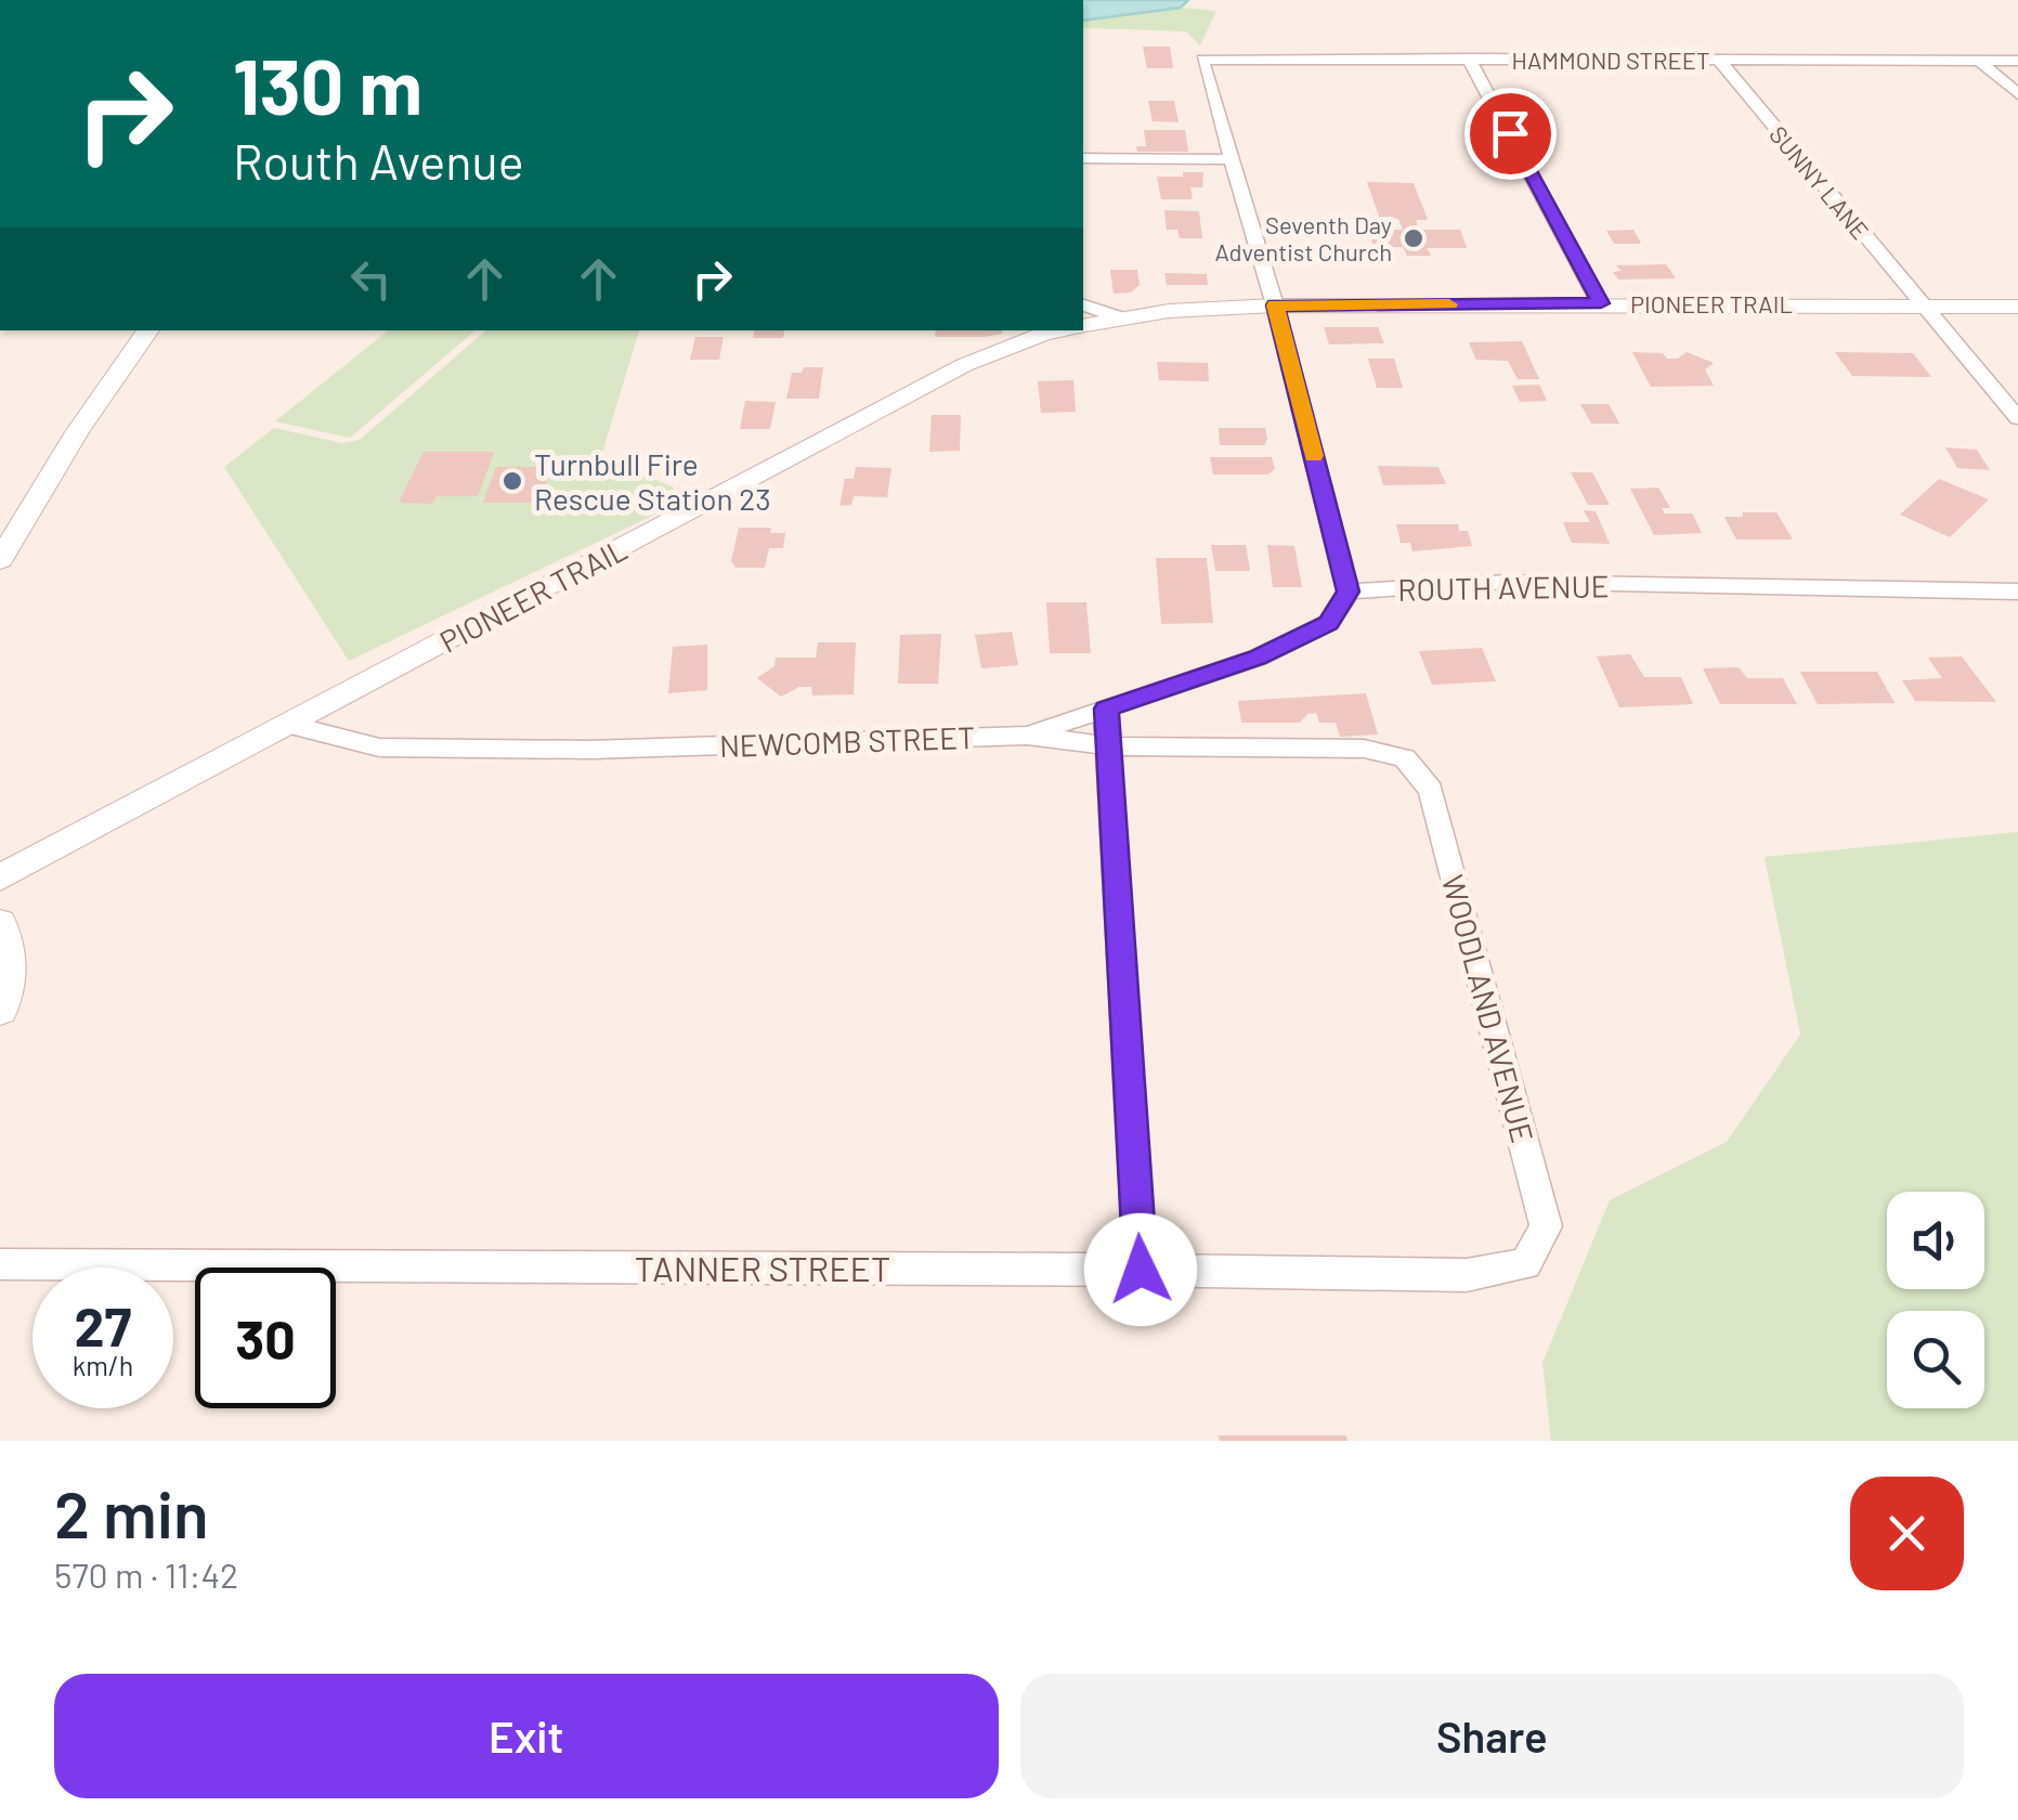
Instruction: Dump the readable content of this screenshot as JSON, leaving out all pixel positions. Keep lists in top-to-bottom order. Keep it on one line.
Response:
{"streets":{"street":["HAMMOND STREET","SUNNY LANE","PIONEER TRAIL","ROUTH AVENUE","NEWCOMB STREET","WOODLAND AVENUE","TANNER STREET"]},"crossings":[["HAMMOND STREET","SUNNY LANE"],["SUNNY LANE","PIONEER TRAIL"],["PIONEER TRAIL","NEWCOMB STREET"],["NEWCOMB STREET","WOODLAND AVENUE"],["WOODLAND AVENUE","TANNER STREET"]],"places":["Seventh Day Adventist Church","Turnbull Fire Rescue Station 23"],"page":{"turn":["130 m","Routh Avenue"],"speed":"27 km/h","limit":"30","heading":["2 min","570 m · 11:42"],"buttons":["Exit","Share"]}}
